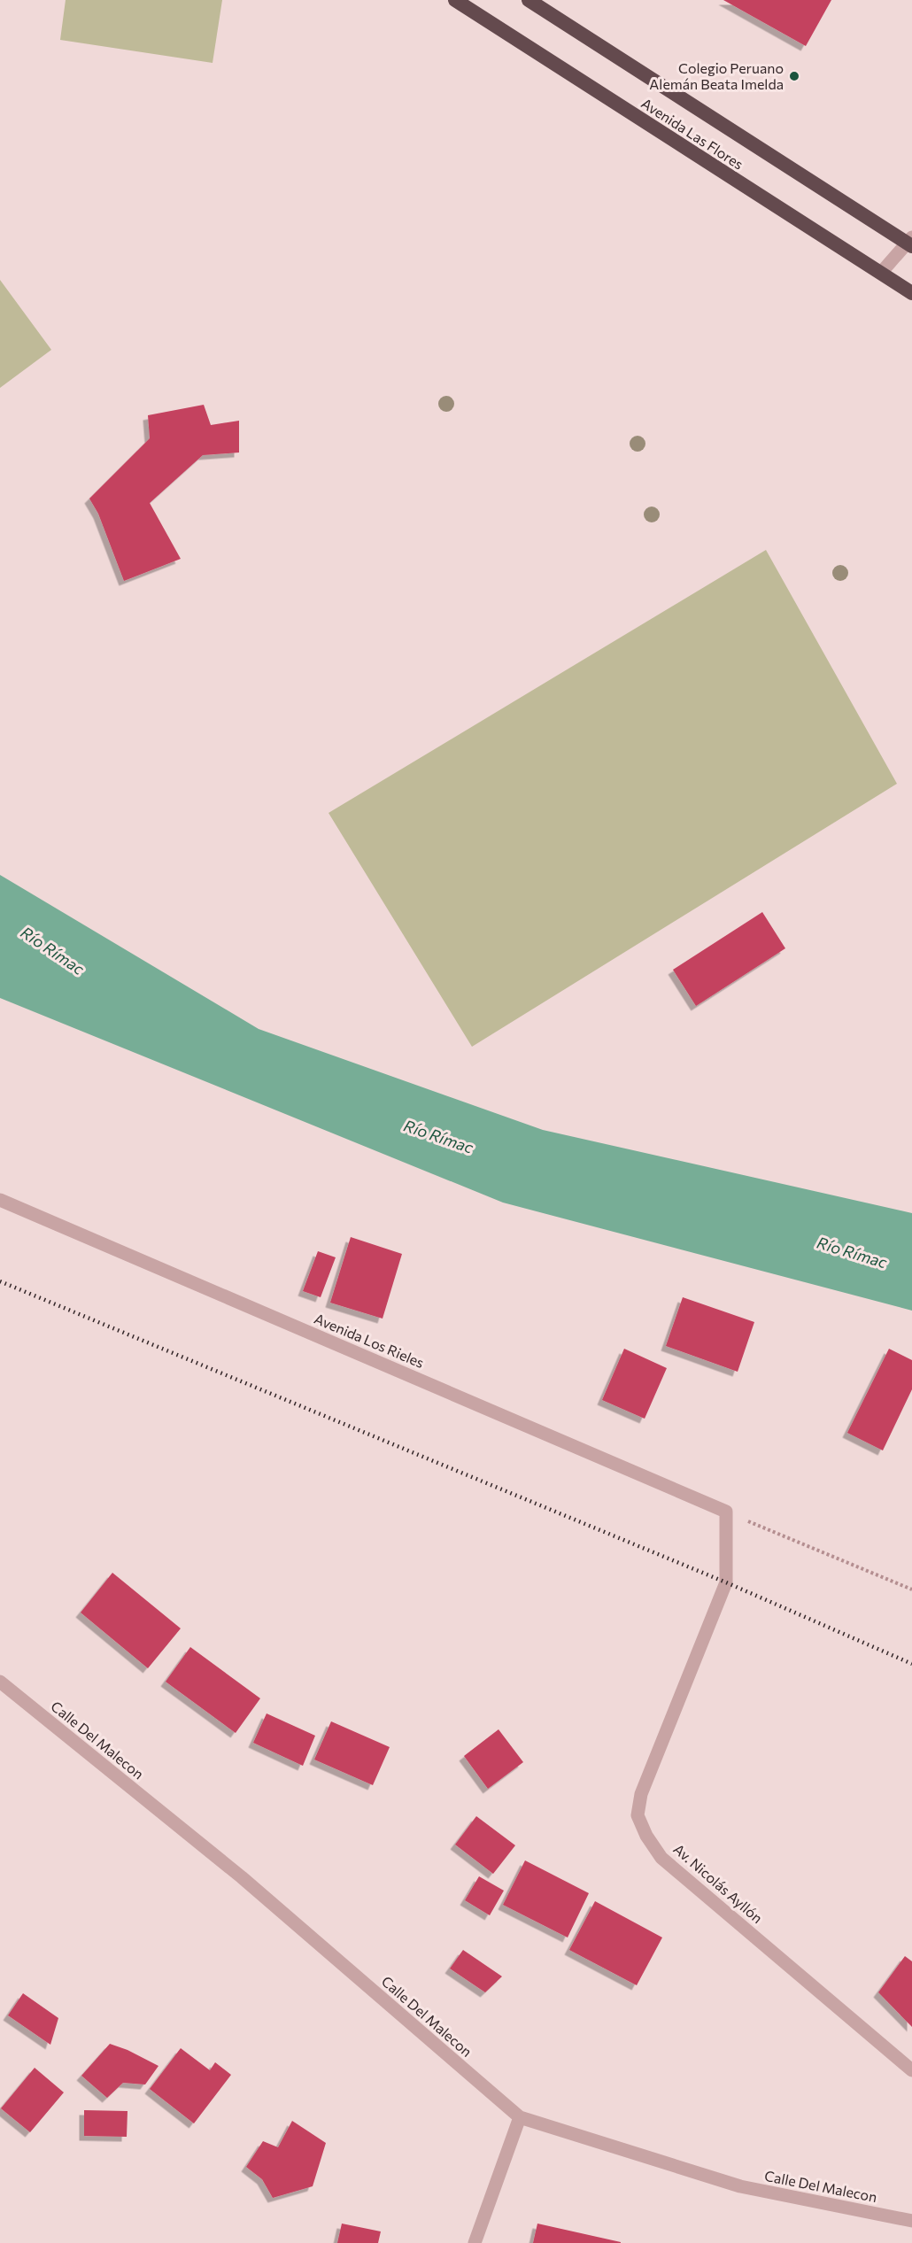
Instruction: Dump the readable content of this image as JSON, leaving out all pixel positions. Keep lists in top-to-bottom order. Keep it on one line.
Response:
{"streets":{"highway":["Avenida Las Flores"],"street":["Avenida Los Rieles","Calle Del Malecon","Av. Nicolás Ayllón"]},"crossings":[["Avenida Los Rieles","Av. Nicolás Ayllón"]],"water":["Río Rímac"],"places":["Colegio Peruano Alemán Beata Imelda"]}
